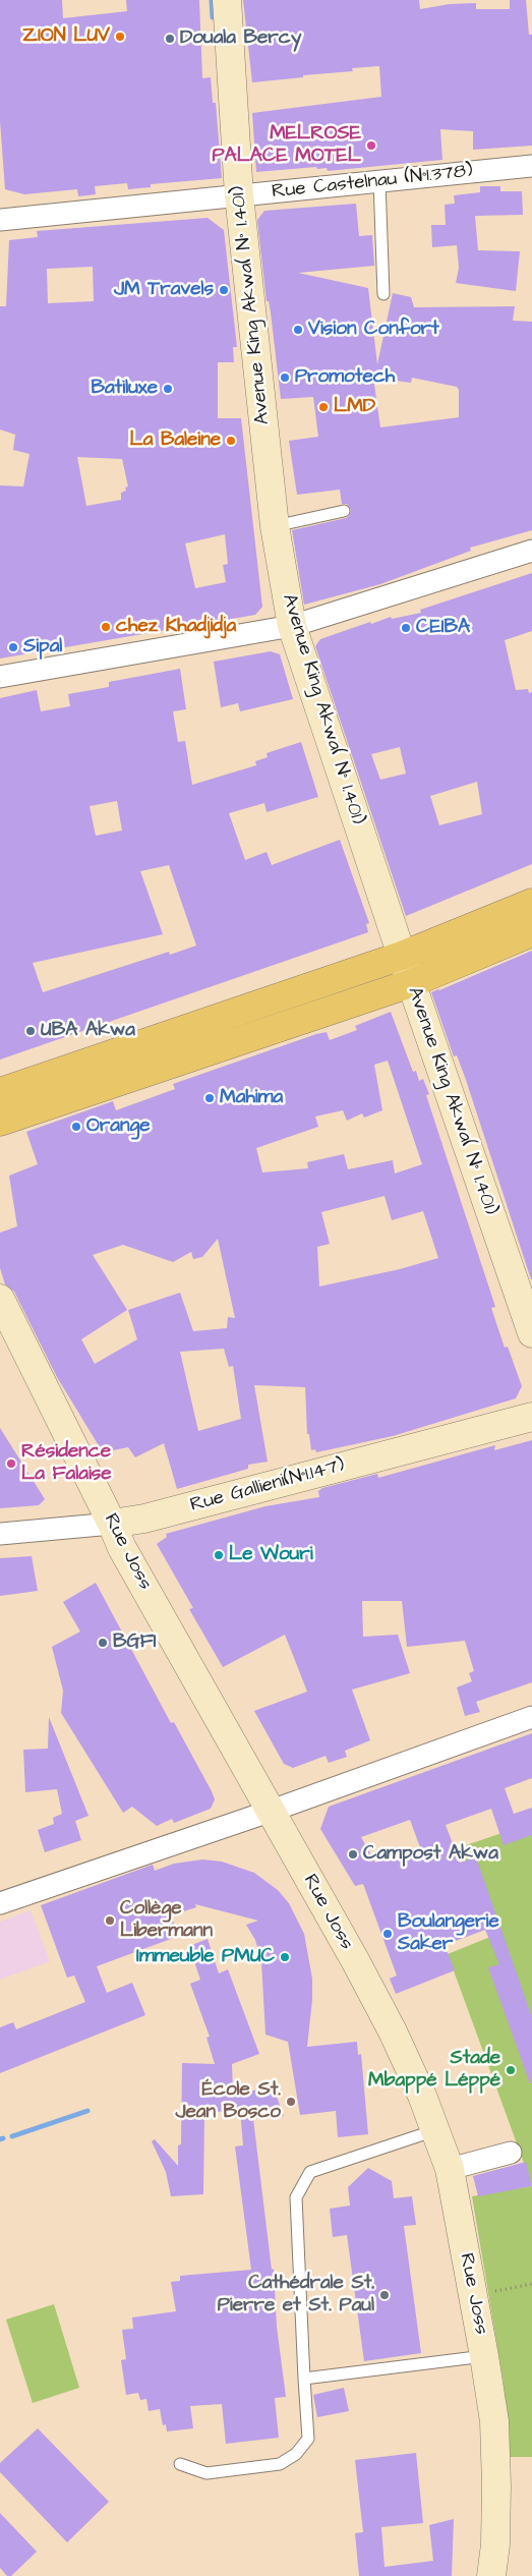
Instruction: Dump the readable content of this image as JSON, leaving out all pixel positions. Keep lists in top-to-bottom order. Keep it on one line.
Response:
{"streets":{"main road":["Avenue King Akwa( N° 1.401)","Rue Gallieni(N°1.147)","Rue Joss"],"street":["Rue Castelnau (N°1.378)"]},"crossings":[["Rue Castelnau (N°1.378)","Avenue King Akwa( N° 1.401)"],["Rue Gallieni(N°1.147)","Rue Joss"]],"places":["ZION LUV","Douala Bercy","MELROSE PALACE MOTEL","JM Travels","Vision Confort","Promotech","Batiluxe","LMD","La Baleine","chez Khadjidja","CEIBA","Sipal","UBA Akwa","Mahima","Orange","Résidence La Falaise","Le Wouri","BGFI","Campost Akwa","Collège Libermann","Boulangerie Saker","Immeuble PMUC","Stade Mbappé Léppé","École St. Jean Bosco","Cathédrale St. Pierre et St. Paul"]}
